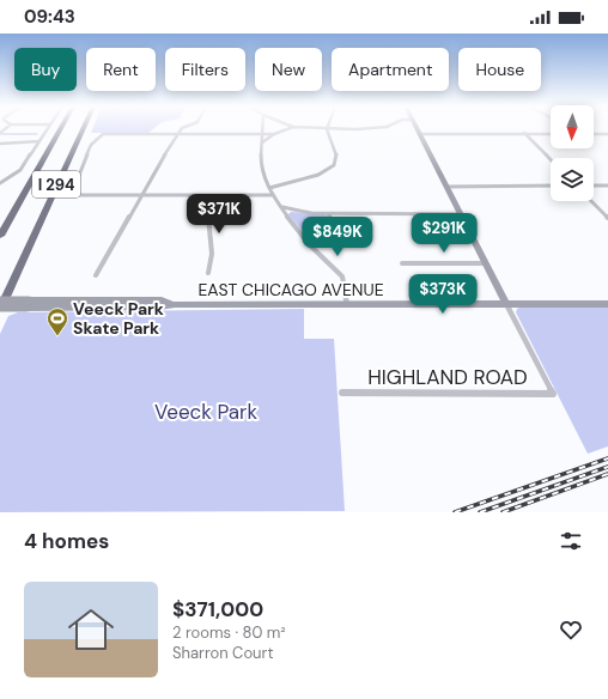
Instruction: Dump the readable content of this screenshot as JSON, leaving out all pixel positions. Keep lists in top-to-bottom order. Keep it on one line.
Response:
{"streets":{"highway":["I 294"],"main road":["EAST CHICAGO AVENUE"],"street":["HIGHLAND ROAD"]},"crossings":[["EAST CHICAGO AVENUE","HIGHLAND ROAD"]],"parks":["Veeck Park"],"places":{"sports":["Veeck Park Skate Park"]},"north":"bottom","page":{"status":"09:43","chip":["Buy","Rent","Filters","New","Apartment","House"],"price":["$371K","$291K","$849K","$373K"],"heading":"4 homes","list":[{"name":"$371,000","note":"2 rooms · 80 m² · Sharron Court"}]}}
